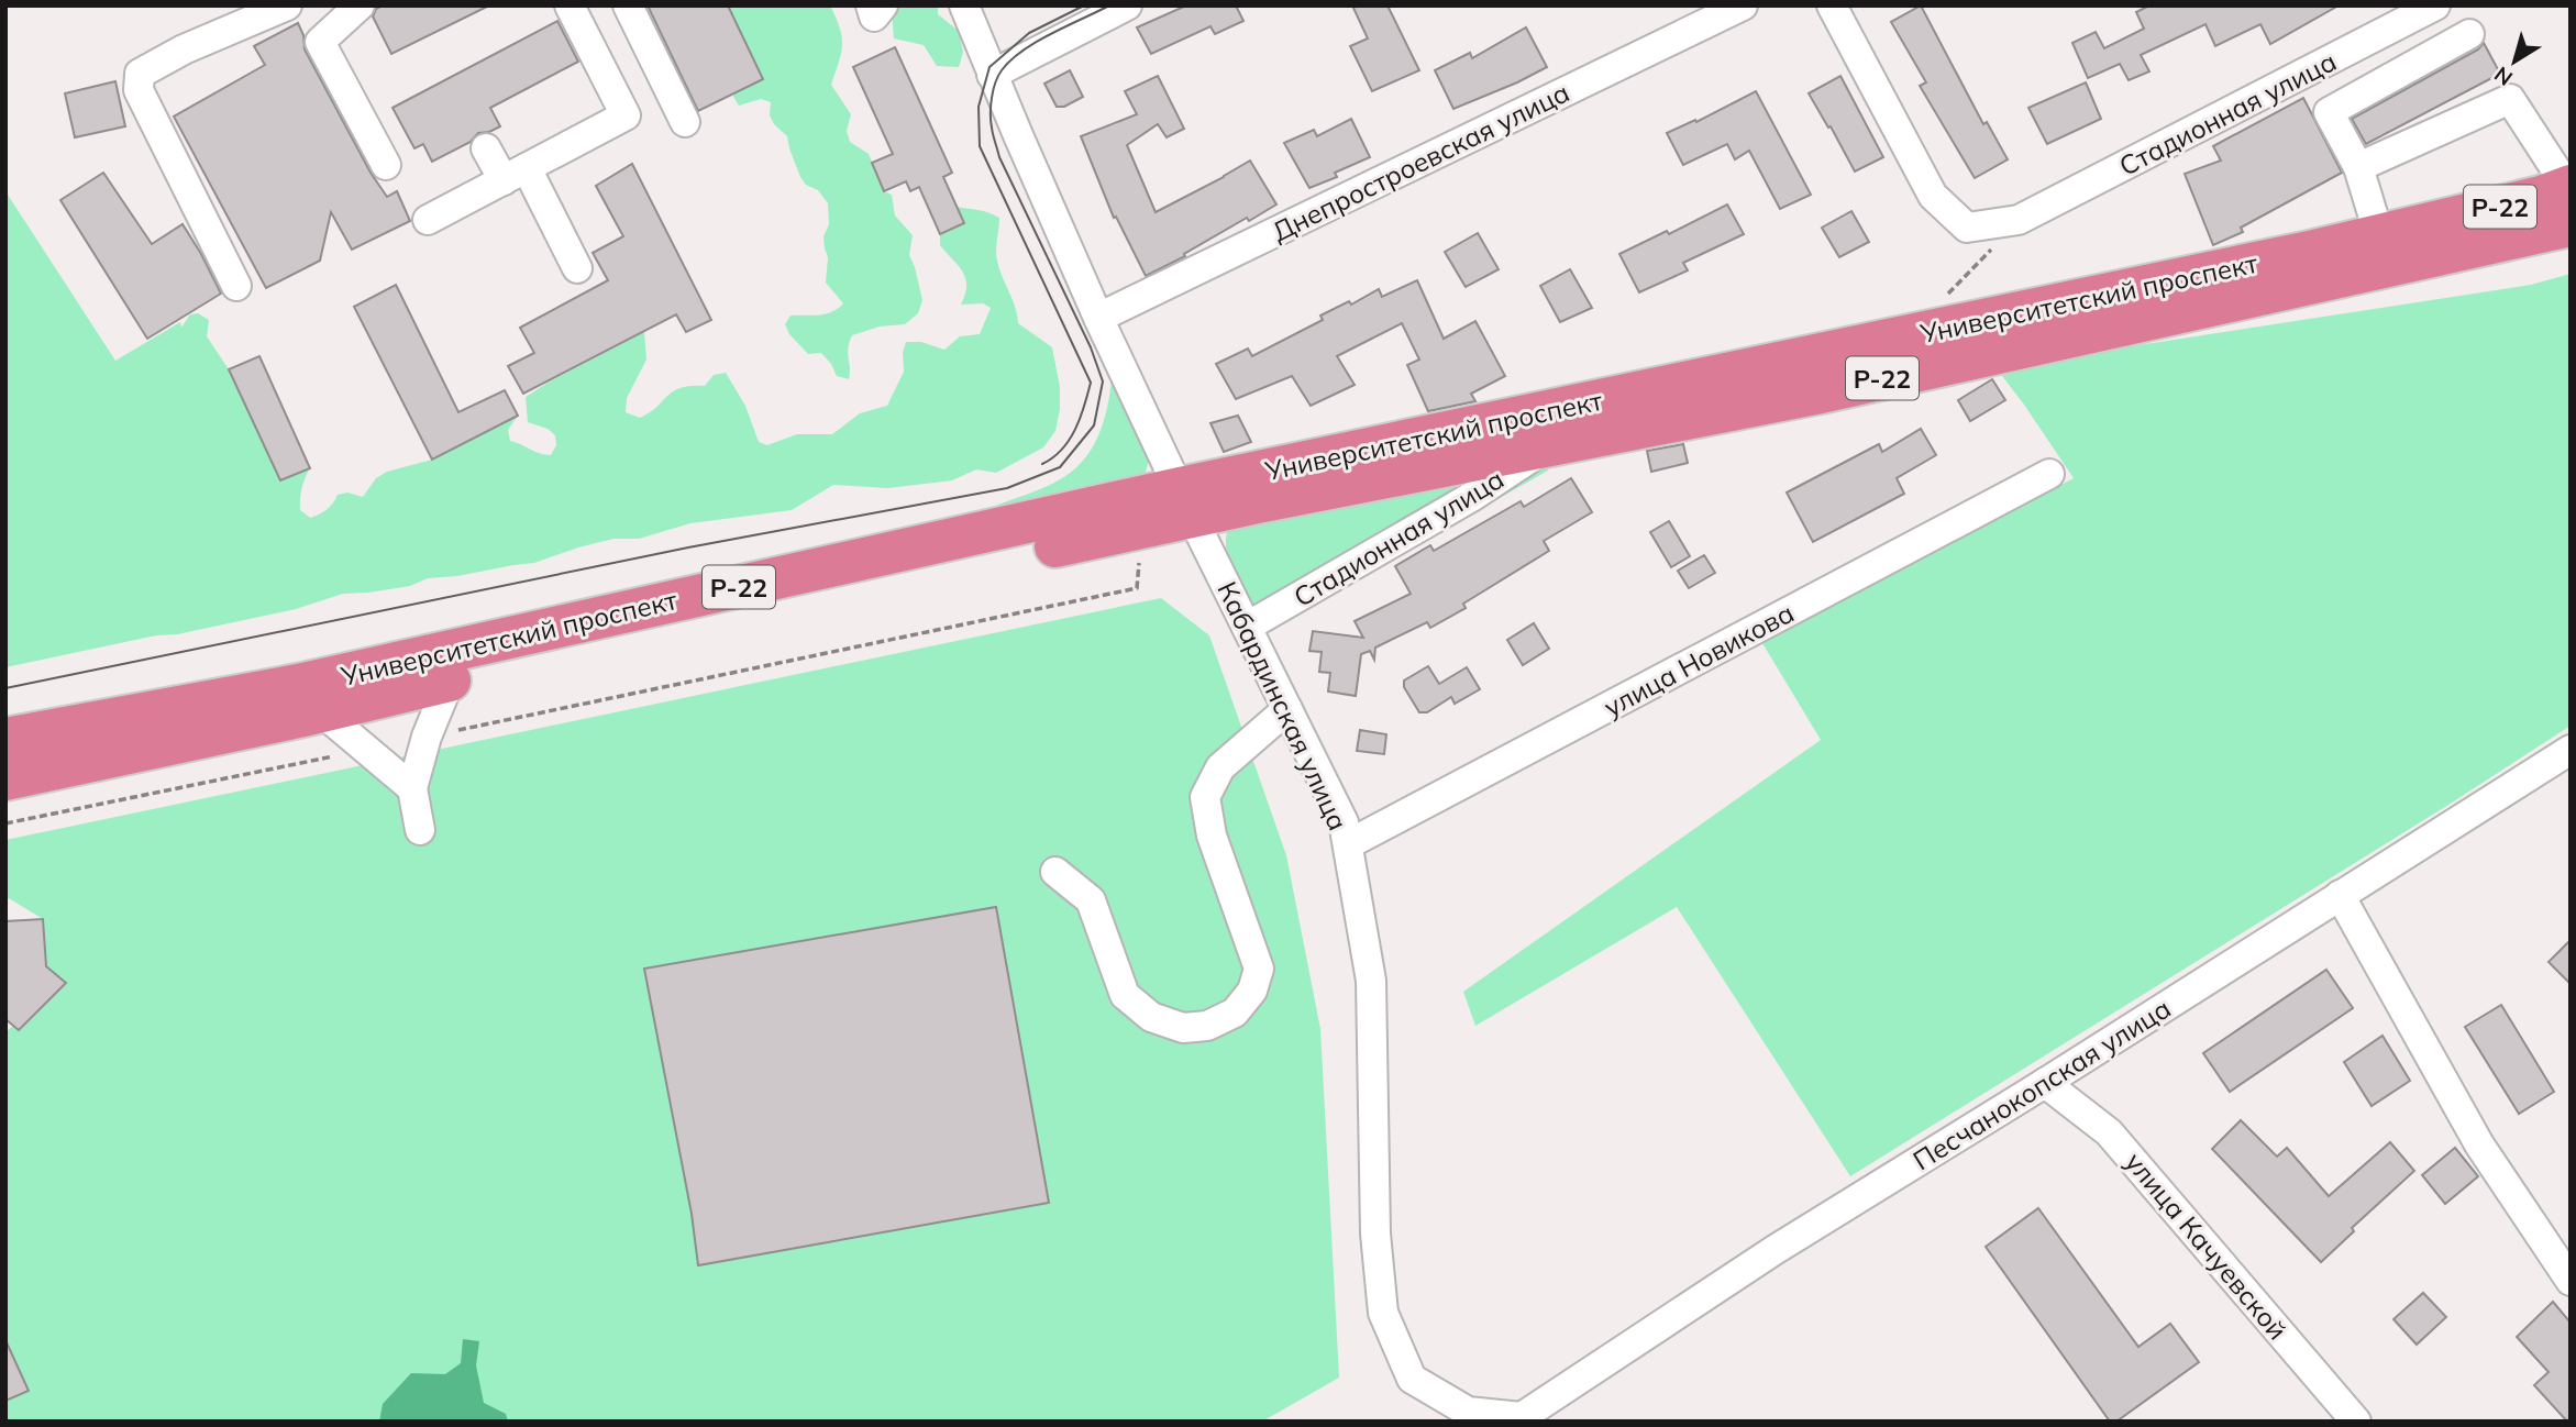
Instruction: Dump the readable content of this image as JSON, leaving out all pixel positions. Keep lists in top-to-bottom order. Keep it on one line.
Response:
{"streets":{"highway":["Р-22","Университетский проспект"],"street":["Стадионная улица","Днепростроевская улица","улица Новикова","Кабардинская улица","Песчанокопская улица","улица Качуевской"]},"crossings":[["Стадионная улица","Университетский проспект"],["Стадионная улица","Кабардинская улица"],["Днепростроевская улица","Кабардинская улица"],["Р-22","Университетский проспект"],["Университетский проспект","Кабардинская улица"],["улица Новикова","Кабардинская улица"],["Кабардинская улица","Песчанокопская улица"],["Песчанокопская улица","улица Качуевской"]],"north":"bottom left"}
